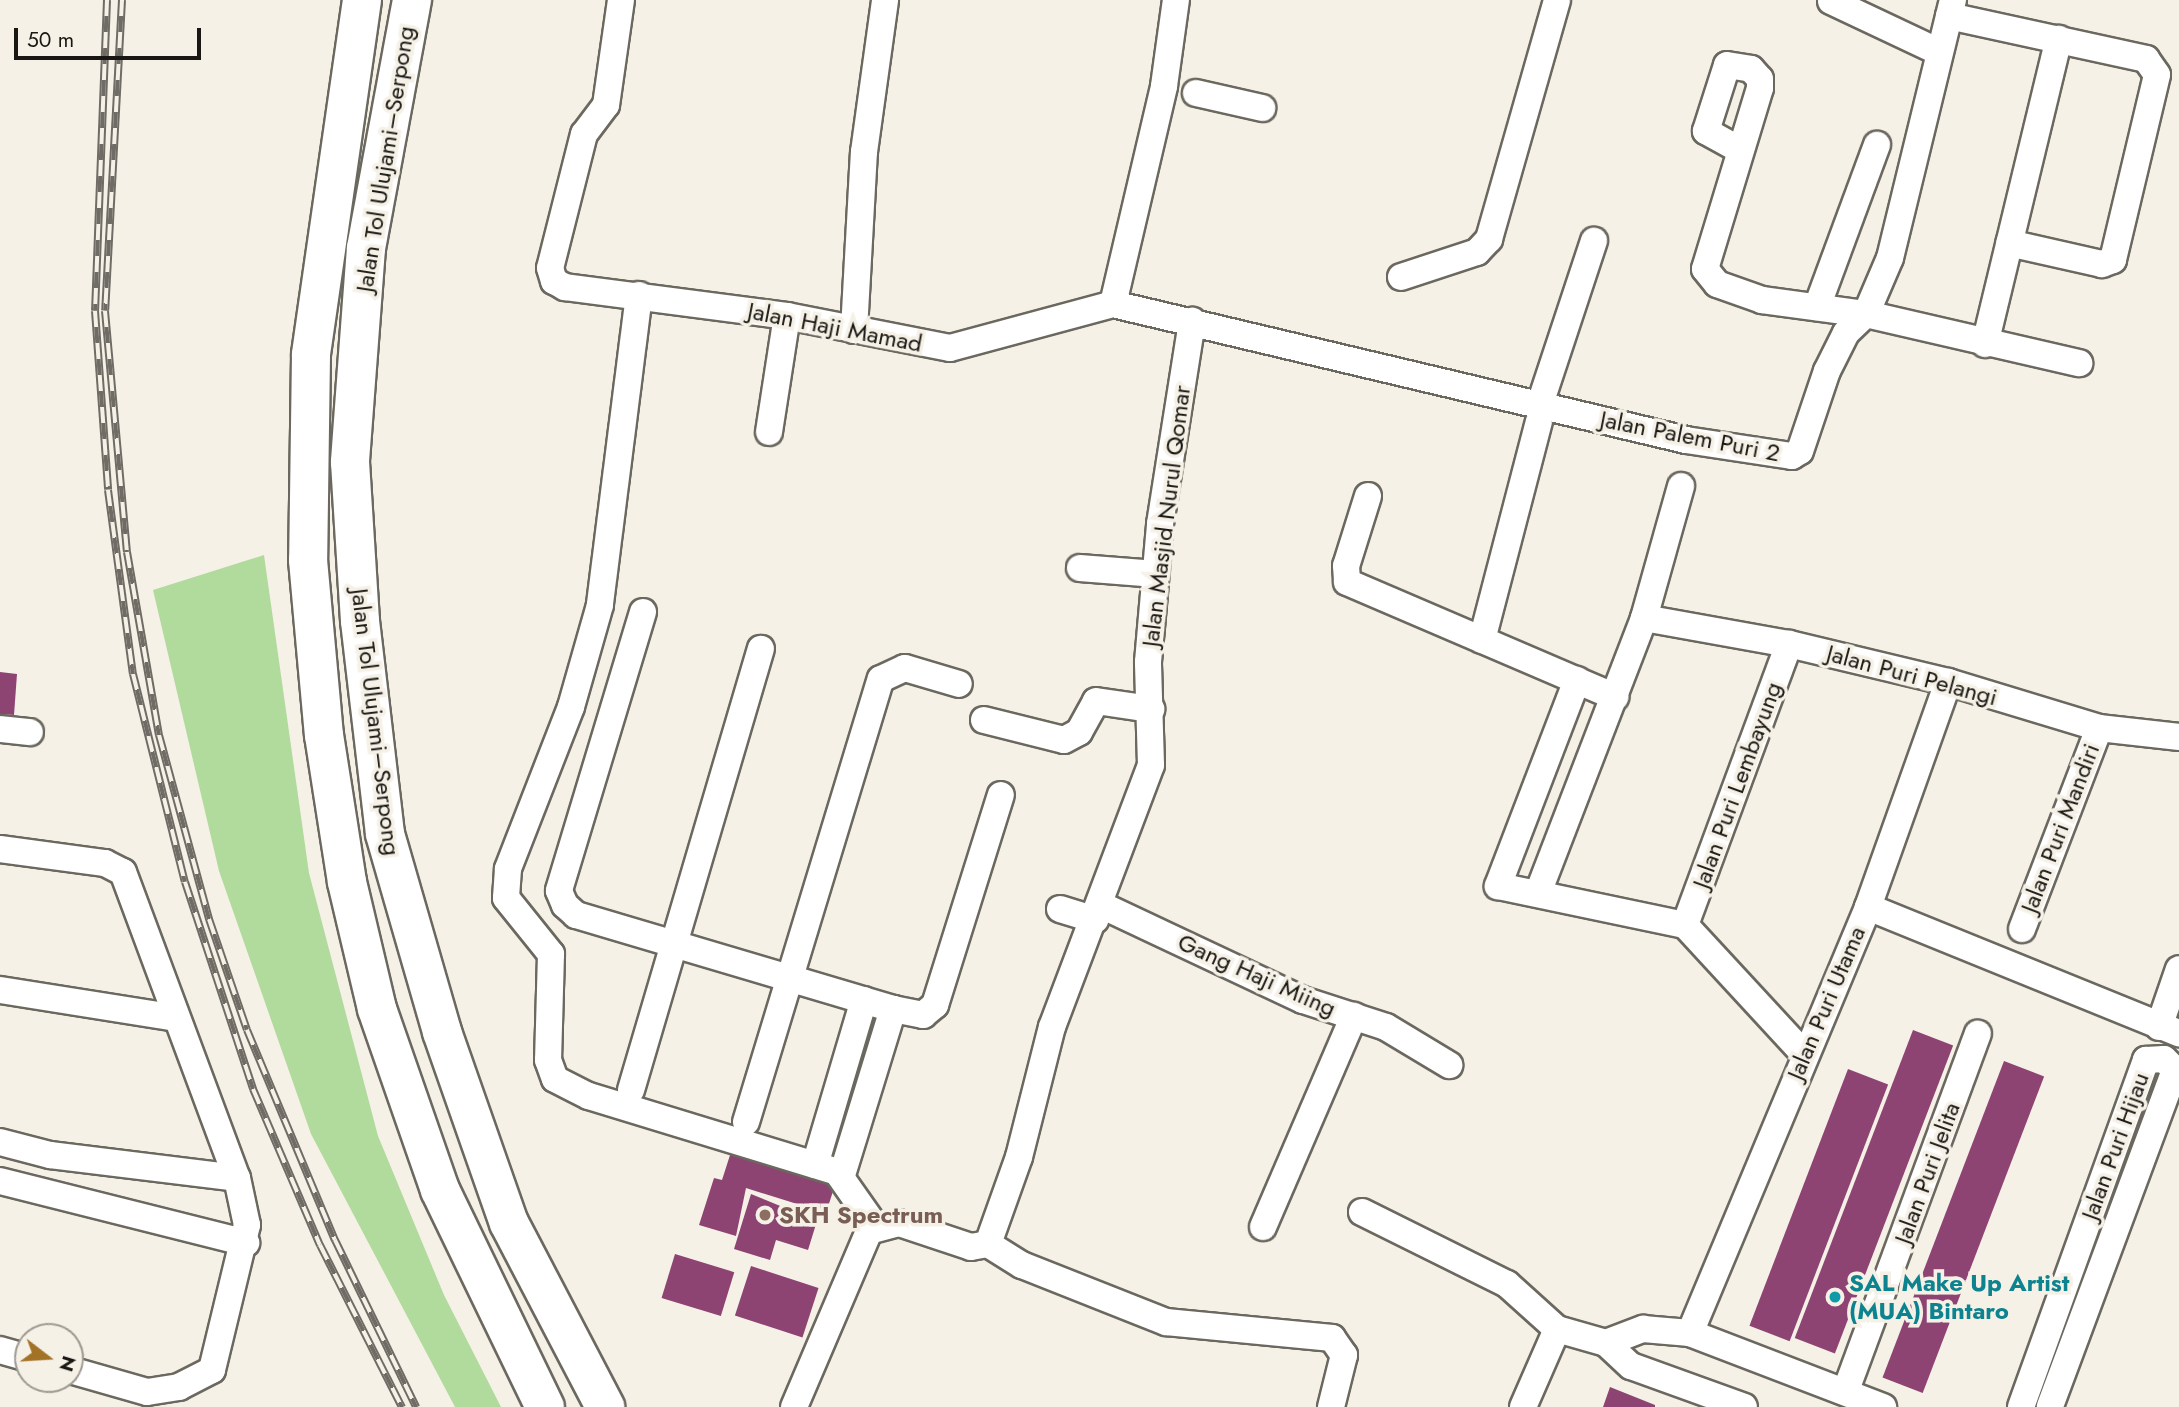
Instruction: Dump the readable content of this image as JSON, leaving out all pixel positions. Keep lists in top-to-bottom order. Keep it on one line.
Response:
{"streets":{"highway":["Jalan Tol Ulujami–Serpong"],"street":["Jalan Haji Mamad","Jalan Palem Puri 2","Jalan Masjid Nurul Qomar","Jalan Puri Pelangi","Jalan Puri Lembayung","Jalan Puri Mandiri","Gang Haji Miing","Jalan Puri Utama","Jalan Puri Hijau","Jalan Puri Jelita"]},"crossings":[["Jalan Palem Puri 2","Jalan Masjid Nurul Qomar"],["Jalan Masjid Nurul Qomar","Gang Haji Miing"],["Jalan Puri Pelangi","Jalan Puri Lembayung"],["Jalan Puri Pelangi","Jalan Puri Mandiri"]],"places":["SKH Spectrum","SAL Make Up Artist (MUA) Bintaro"],"scale_bar":"50 m","north":"right"}
